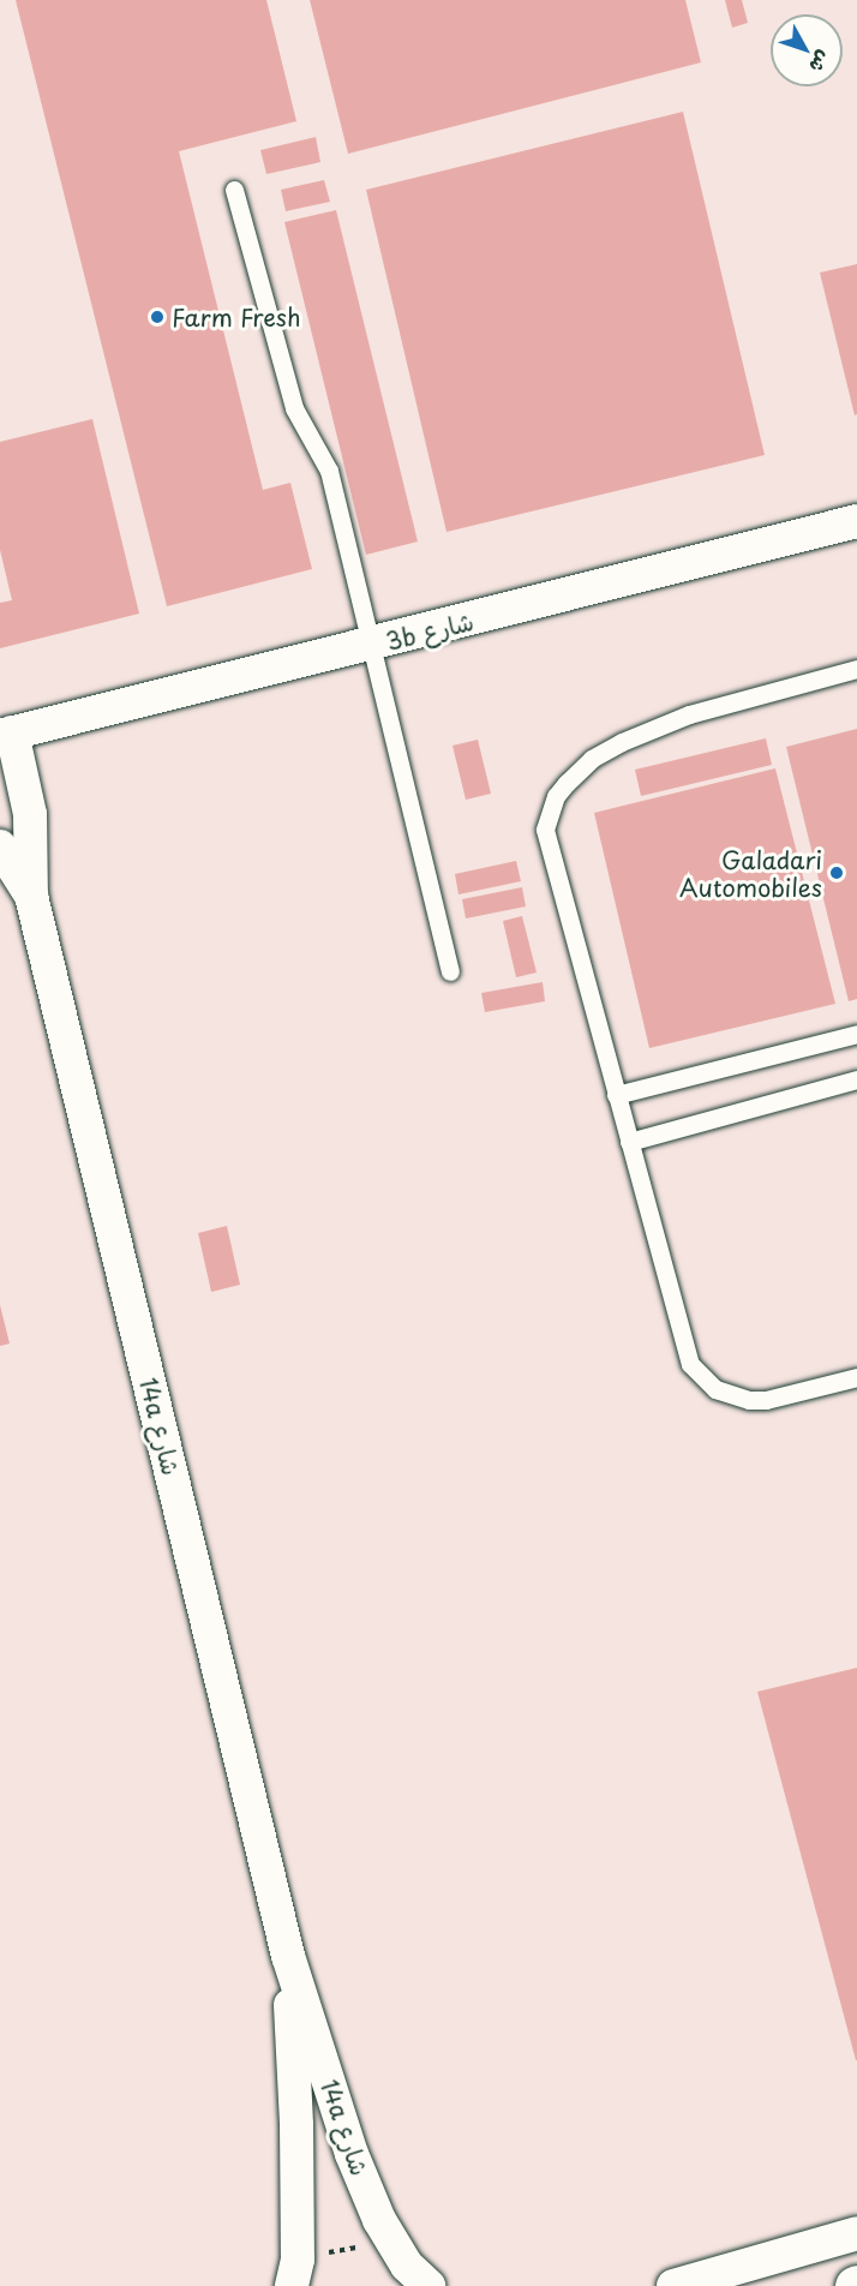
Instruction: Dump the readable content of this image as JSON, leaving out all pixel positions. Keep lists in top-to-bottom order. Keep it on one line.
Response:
{"streets":{"street":["3b شارع","14a شارع"]},"crossings":[["3b شارع","14a شارع"]],"places":["Farm Fresh","Galadari Automobiles"],"north":"bottom right"}
